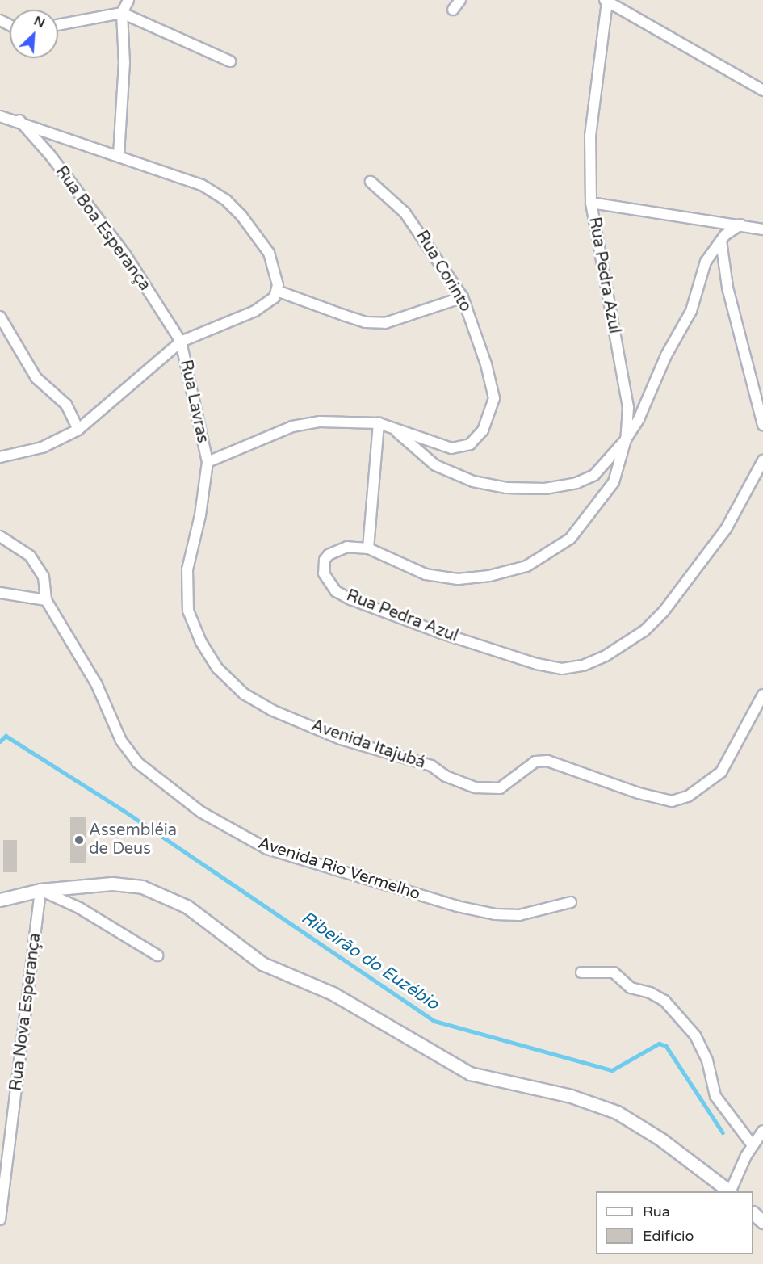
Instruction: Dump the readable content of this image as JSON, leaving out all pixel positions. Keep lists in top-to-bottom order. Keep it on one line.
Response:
{"streets":{"street":["Rua Boa Esperança","Rua Corinto","Rua Pedra Azul","Rua Lavras","Avenida Itajubá","Avenida Rio Vermelho","Rua Nova Esperança"]},"crossings":[["Rua Boa Esperança","Rua Lavras"],["Rua Corinto","Rua Lavras"],["Rua Corinto","Avenida Itajubá"],["Rua Lavras","Avenida Itajubá"]],"water":["Ribeirão do Euzébio"],"places":["Assembléia de Deus"],"legend":["Rua","Edifício"],"north":"top right"}
